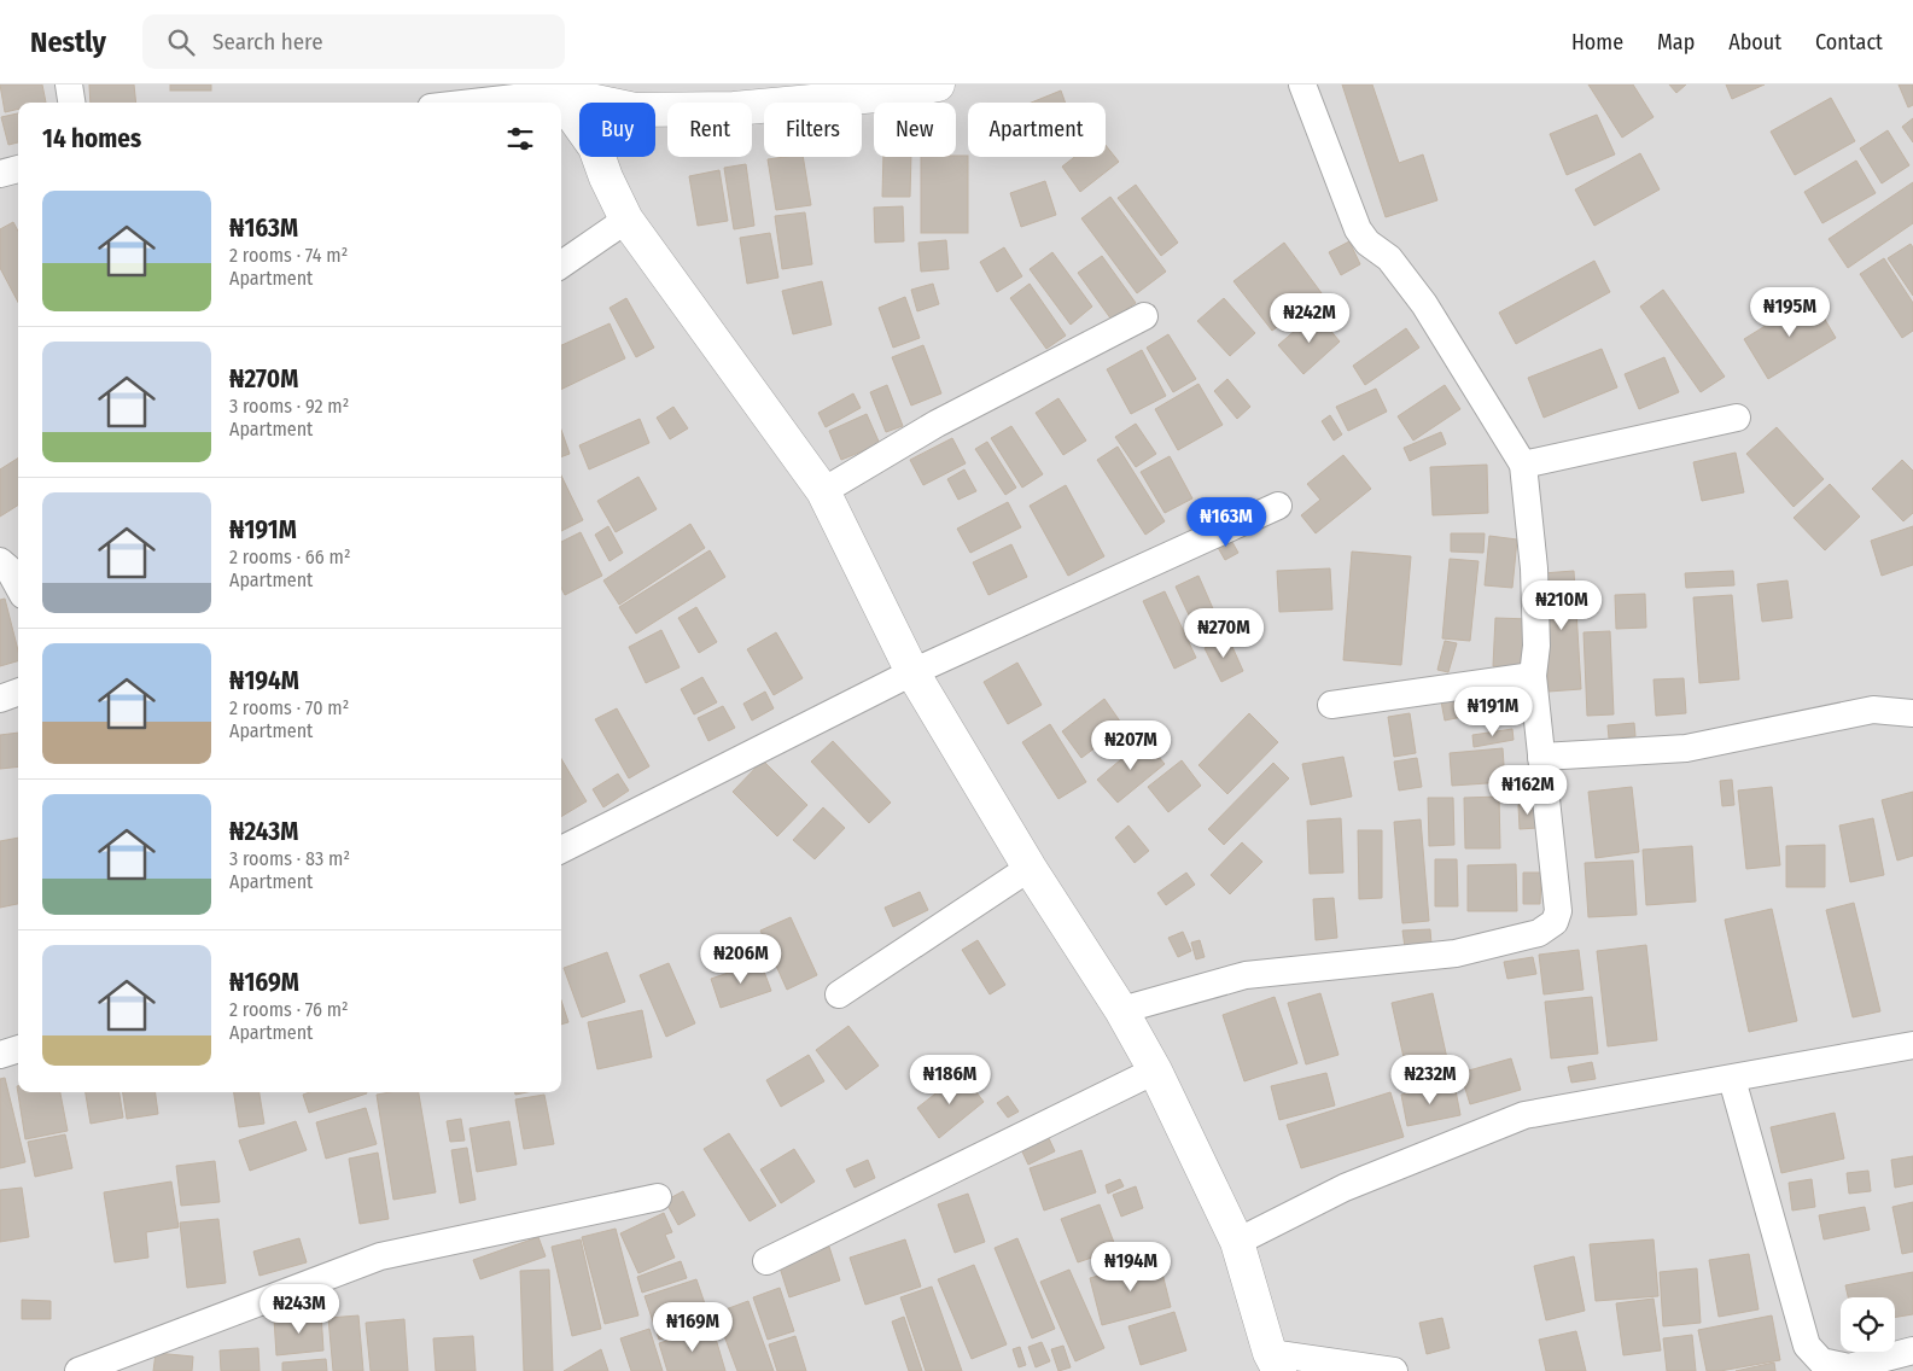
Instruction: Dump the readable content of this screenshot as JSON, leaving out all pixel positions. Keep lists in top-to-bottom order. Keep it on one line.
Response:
{"page":{"header":"Nestly","search":"Search here","nav":["Home","Map","About","Contact"],"chip":["Buy","Rent","Filters","New","Apartment"],"heading":"14 homes","list":[{"name":"₦163M","note":"2 rooms · 74 m² · Apartment"},{"name":"₦270M","note":"3 rooms · 92 m² · Apartment"},{"name":"₦191M","note":"2 rooms · 66 m² · Apartment"},{"name":"₦194M","note":"2 rooms · 70 m² · Apartment"},{"name":"₦243M","note":"3 rooms · 83 m² · Apartment"},{"name":"₦169M","note":"2 rooms · 76 m² · Apartment"}],"price":["₦195M","₦242M","₦163M","₦210M","₦270M","₦191M","₦207M","₦162M","₦206M","₦186M","₦232M","₦194M","₦243M","₦169M"]}}
